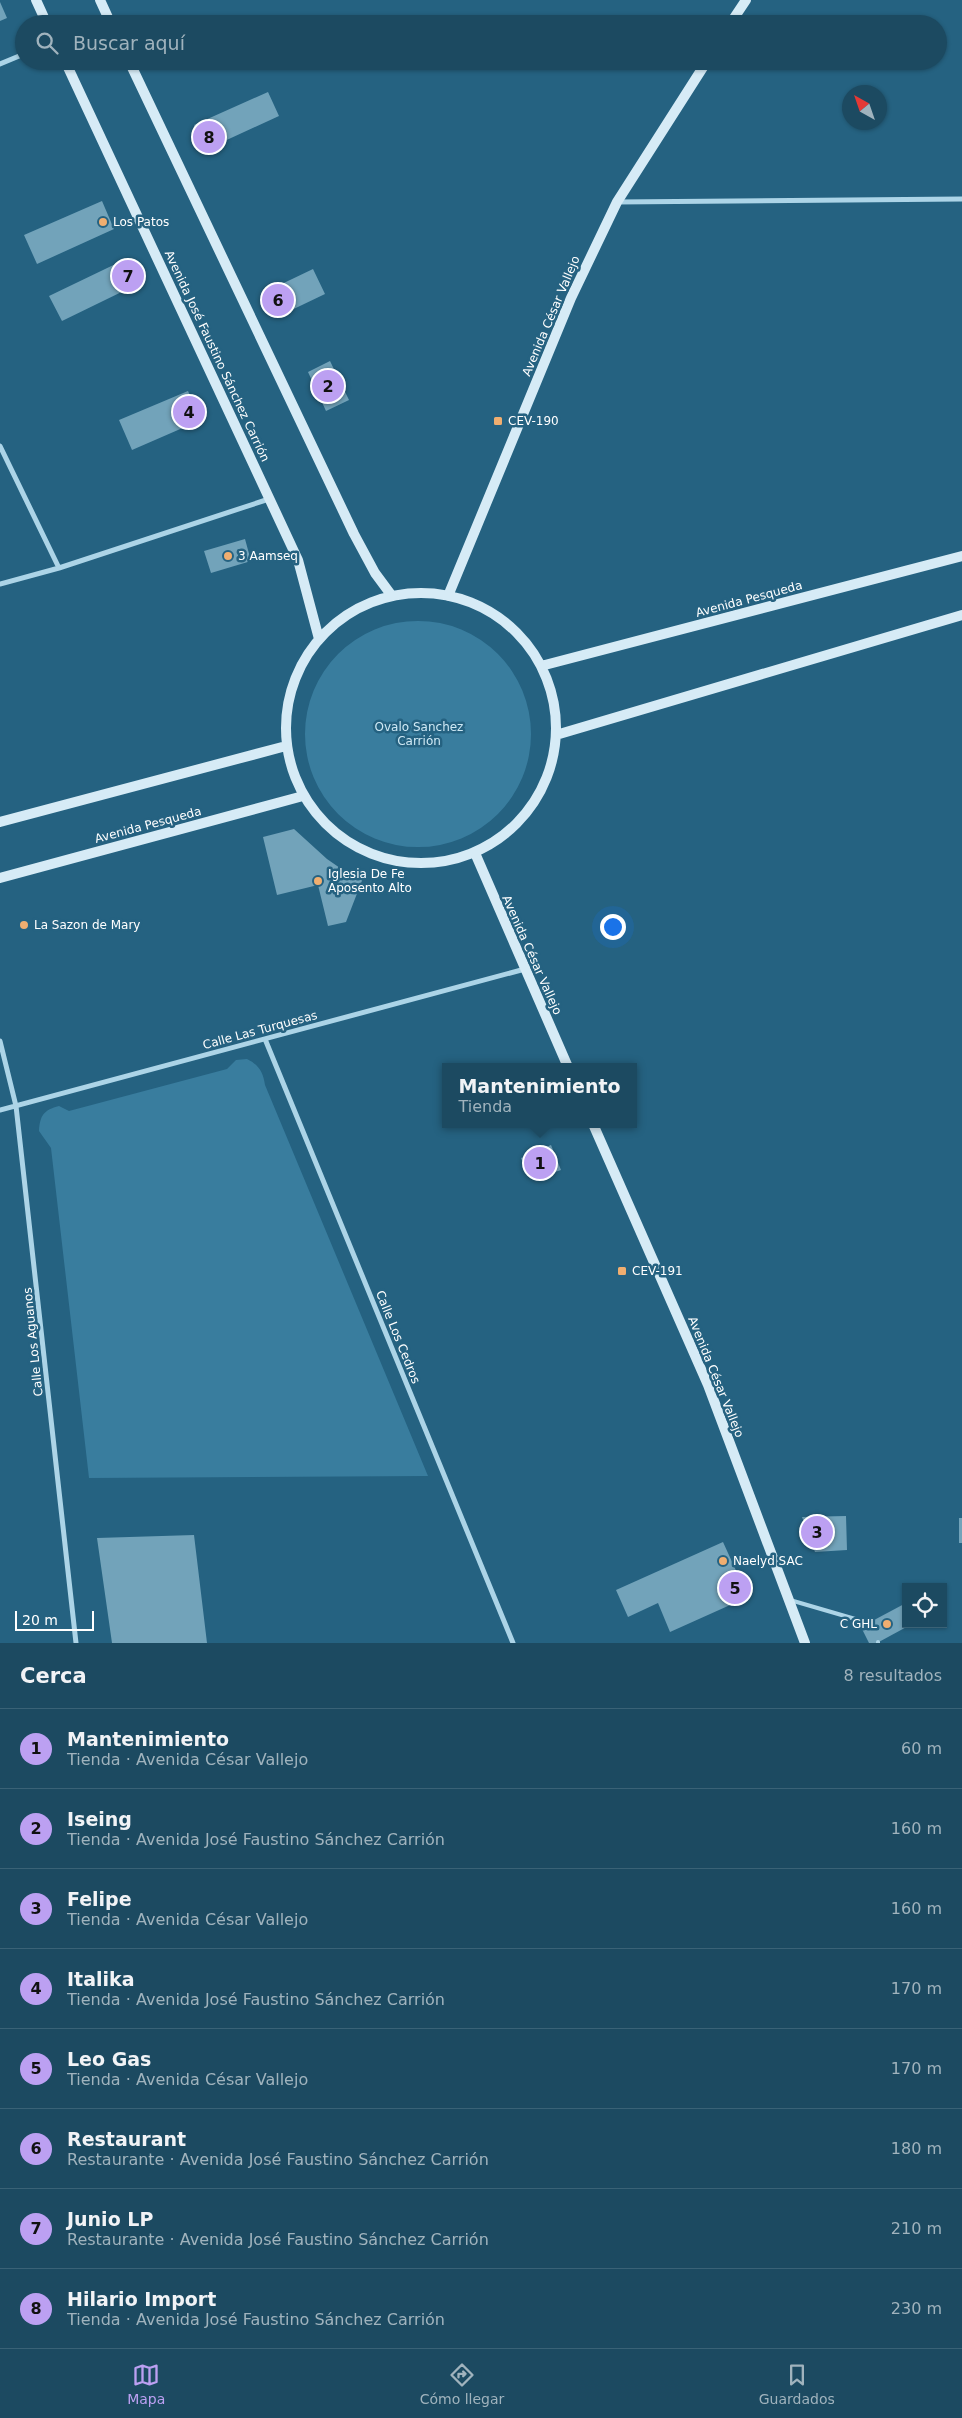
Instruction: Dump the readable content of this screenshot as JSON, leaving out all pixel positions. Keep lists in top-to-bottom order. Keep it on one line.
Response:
{"streets":{"main road":["Avenida César Vallejo","Avenida José Faustino Sánchez Carrión","Avenida Pesqueda"],"street":["Calle Las Turquesas","Calle Los Cedros","Calle Los Aguanos"]},"crossings":[["Avenida César Vallejo","Calle Las Turquesas"],["Calle Las Turquesas","Calle Los Cedros"],["Calle Las Turquesas","Calle Los Aguanos"]],"parks":["Ovalo Sanchez Carrión"],"places":{"other":["Los Patos","3 Aamseq","Iglesia De Fe Aposento Alto","La Sazon de Mary","Naelyd SAC","C GHL"],"transit":["CEV-190","CEV-191"]},"scale_bar":"20 m","north":"top left","page":{"search":"Buscar aquí","pins":["8","7","6","2","4","1","3","5"],"popup":["Mantenimiento","Tienda"],"scale":"20 m","heading":["Cerca","8 resultados"],"list":[{"mark":"1","name":"Mantenimiento","note":"Tienda · Avenida César Vallejo","value":"60 m"},{"mark":"2","name":"Iseing","note":"Tienda · Avenida José Faustino Sánchez Carrión","value":"160 m"},{"mark":"3","name":"Felipe","note":"Tienda · Avenida César Vallejo","value":"160 m"},{"mark":"4","name":"Italika","note":"Tienda · Avenida José Faustino Sánchez Carrión","value":"170 m"},{"mark":"5","name":"Leo Gas","note":"Tienda · Avenida César Vallejo","value":"170 m"},{"mark":"6","name":"Restaurant","note":"Restaurante · Avenida José Faustino Sánchez Carrión","value":"180 m"},{"mark":"7","name":"Junio LP","note":"Restaurante · Avenida José Faustino Sánchez Carrión","value":"210 m"},{"mark":"8","name":"Hilario Import","note":"Tienda · Avenida José Faustino Sánchez Carrión","value":"230 m"}],"nav":["Mapa","Cómo llegar","Guardados"]}}
